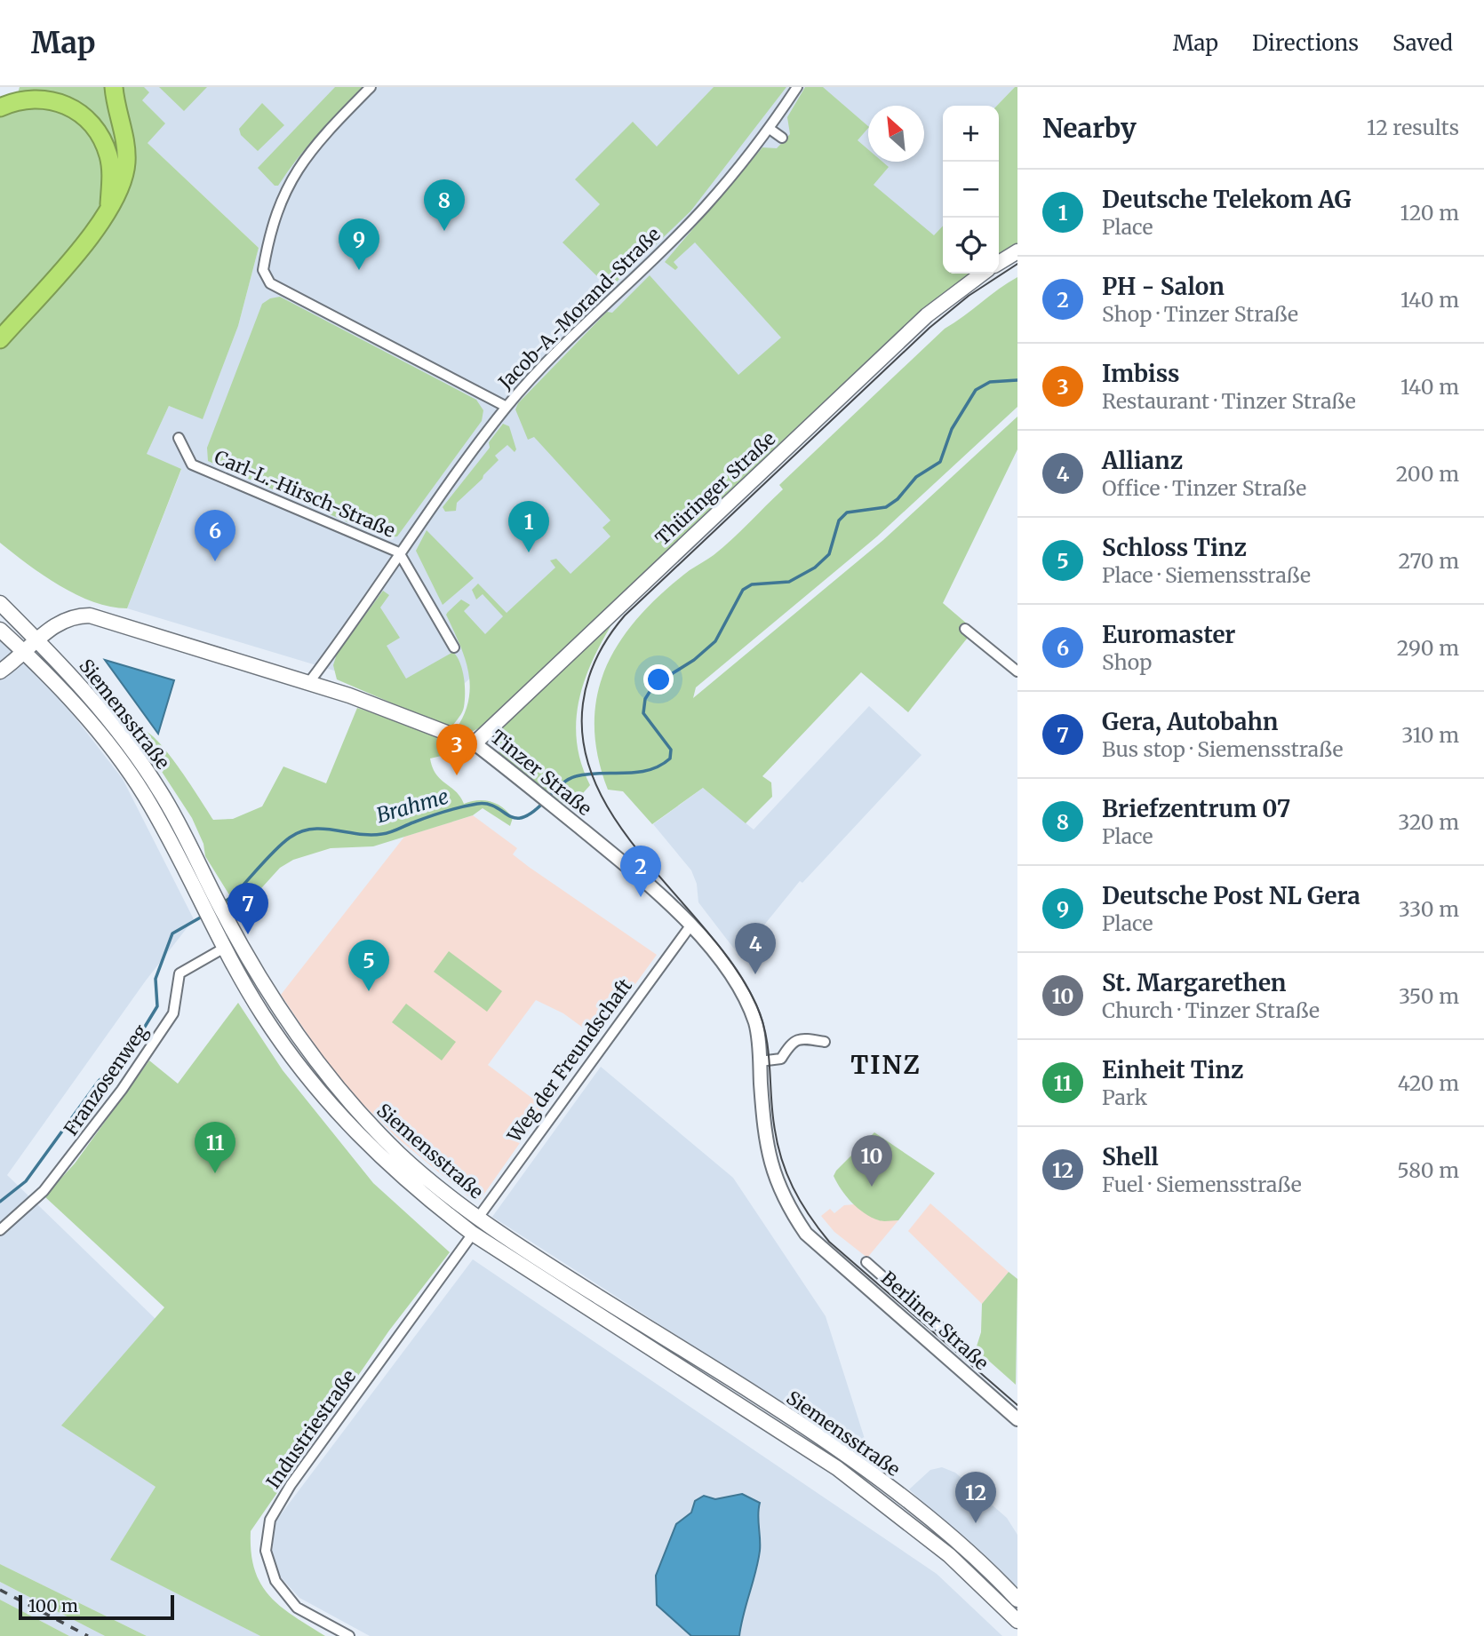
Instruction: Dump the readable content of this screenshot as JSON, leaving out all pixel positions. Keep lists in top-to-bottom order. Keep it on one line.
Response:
{"streets":{"main road":["Thüringer Straße","Siemensstraße","Tinzer Straße"],"street":["Jacob-A.-Morand-Straße","Carl-L.-Hirsch-Straße","Weg der Freundschaft","Franzosenweg","Berliner Straße","Industriestraße"]},"crossings":[["Jacob-A.-Morand-Straße","Carl-L.-Hirsch-Straße"],["Jacob-A.-Morand-Straße","Tinzer Straße"],["Thüringer Straße","Tinzer Straße"],["Siemensstraße","Tinzer Straße"],["Siemensstraße","Weg der Freundschaft"],["Siemensstraße","Franzosenweg"],["Siemensstraße","Industriestraße"],["Tinzer Straße","Weg der Freundschaft"],["Tinzer Straße","Berliner Straße"]],"districts":["TINZ"],"water":["Brahme"],"scale_bar":"100 m","north":"top left","page":{"header":"Map","nav":["Map","Directions","Saved"],"heading":["Nearby","12 results"],"map_buttons":["+","−"],"list":[{"mark":"1","name":"Deutsche Telekom AG","note":"Place","value":"120 m"},{"mark":"2","name":"PH - Salon","note":"Shop · Tinzer Straße","value":"140 m"},{"mark":"3","name":"Imbiss","note":"Restaurant · Tinzer Straße","value":"140 m"},{"mark":"4","name":"Allianz","note":"Office · Tinzer Straße","value":"200 m"},{"mark":"5","name":"Schloss Tinz","note":"Place · Siemensstraße","value":"270 m"},{"mark":"6","name":"Euromaster","note":"Shop","value":"290 m"},{"mark":"7","name":"Gera, Autobahn","note":"Bus stop · Siemensstraße","value":"310 m"},{"mark":"8","name":"Briefzentrum 07","note":"Place","value":"320 m"},{"mark":"9","name":"Deutsche Post NL Gera","note":"Place","value":"330 m"},{"mark":"10","name":"St. Margarethen","note":"Church · Tinzer Straße","value":"350 m"},{"mark":"11","name":"Einheit Tinz","note":"Park","value":"420 m"},{"mark":"12","name":"Shell","note":"Fuel · Siemensstraße","value":"580 m"}],"pins":["8","9","1","6","3","2","7","4","5","11","10","12"],"scale":"100 m"}}
